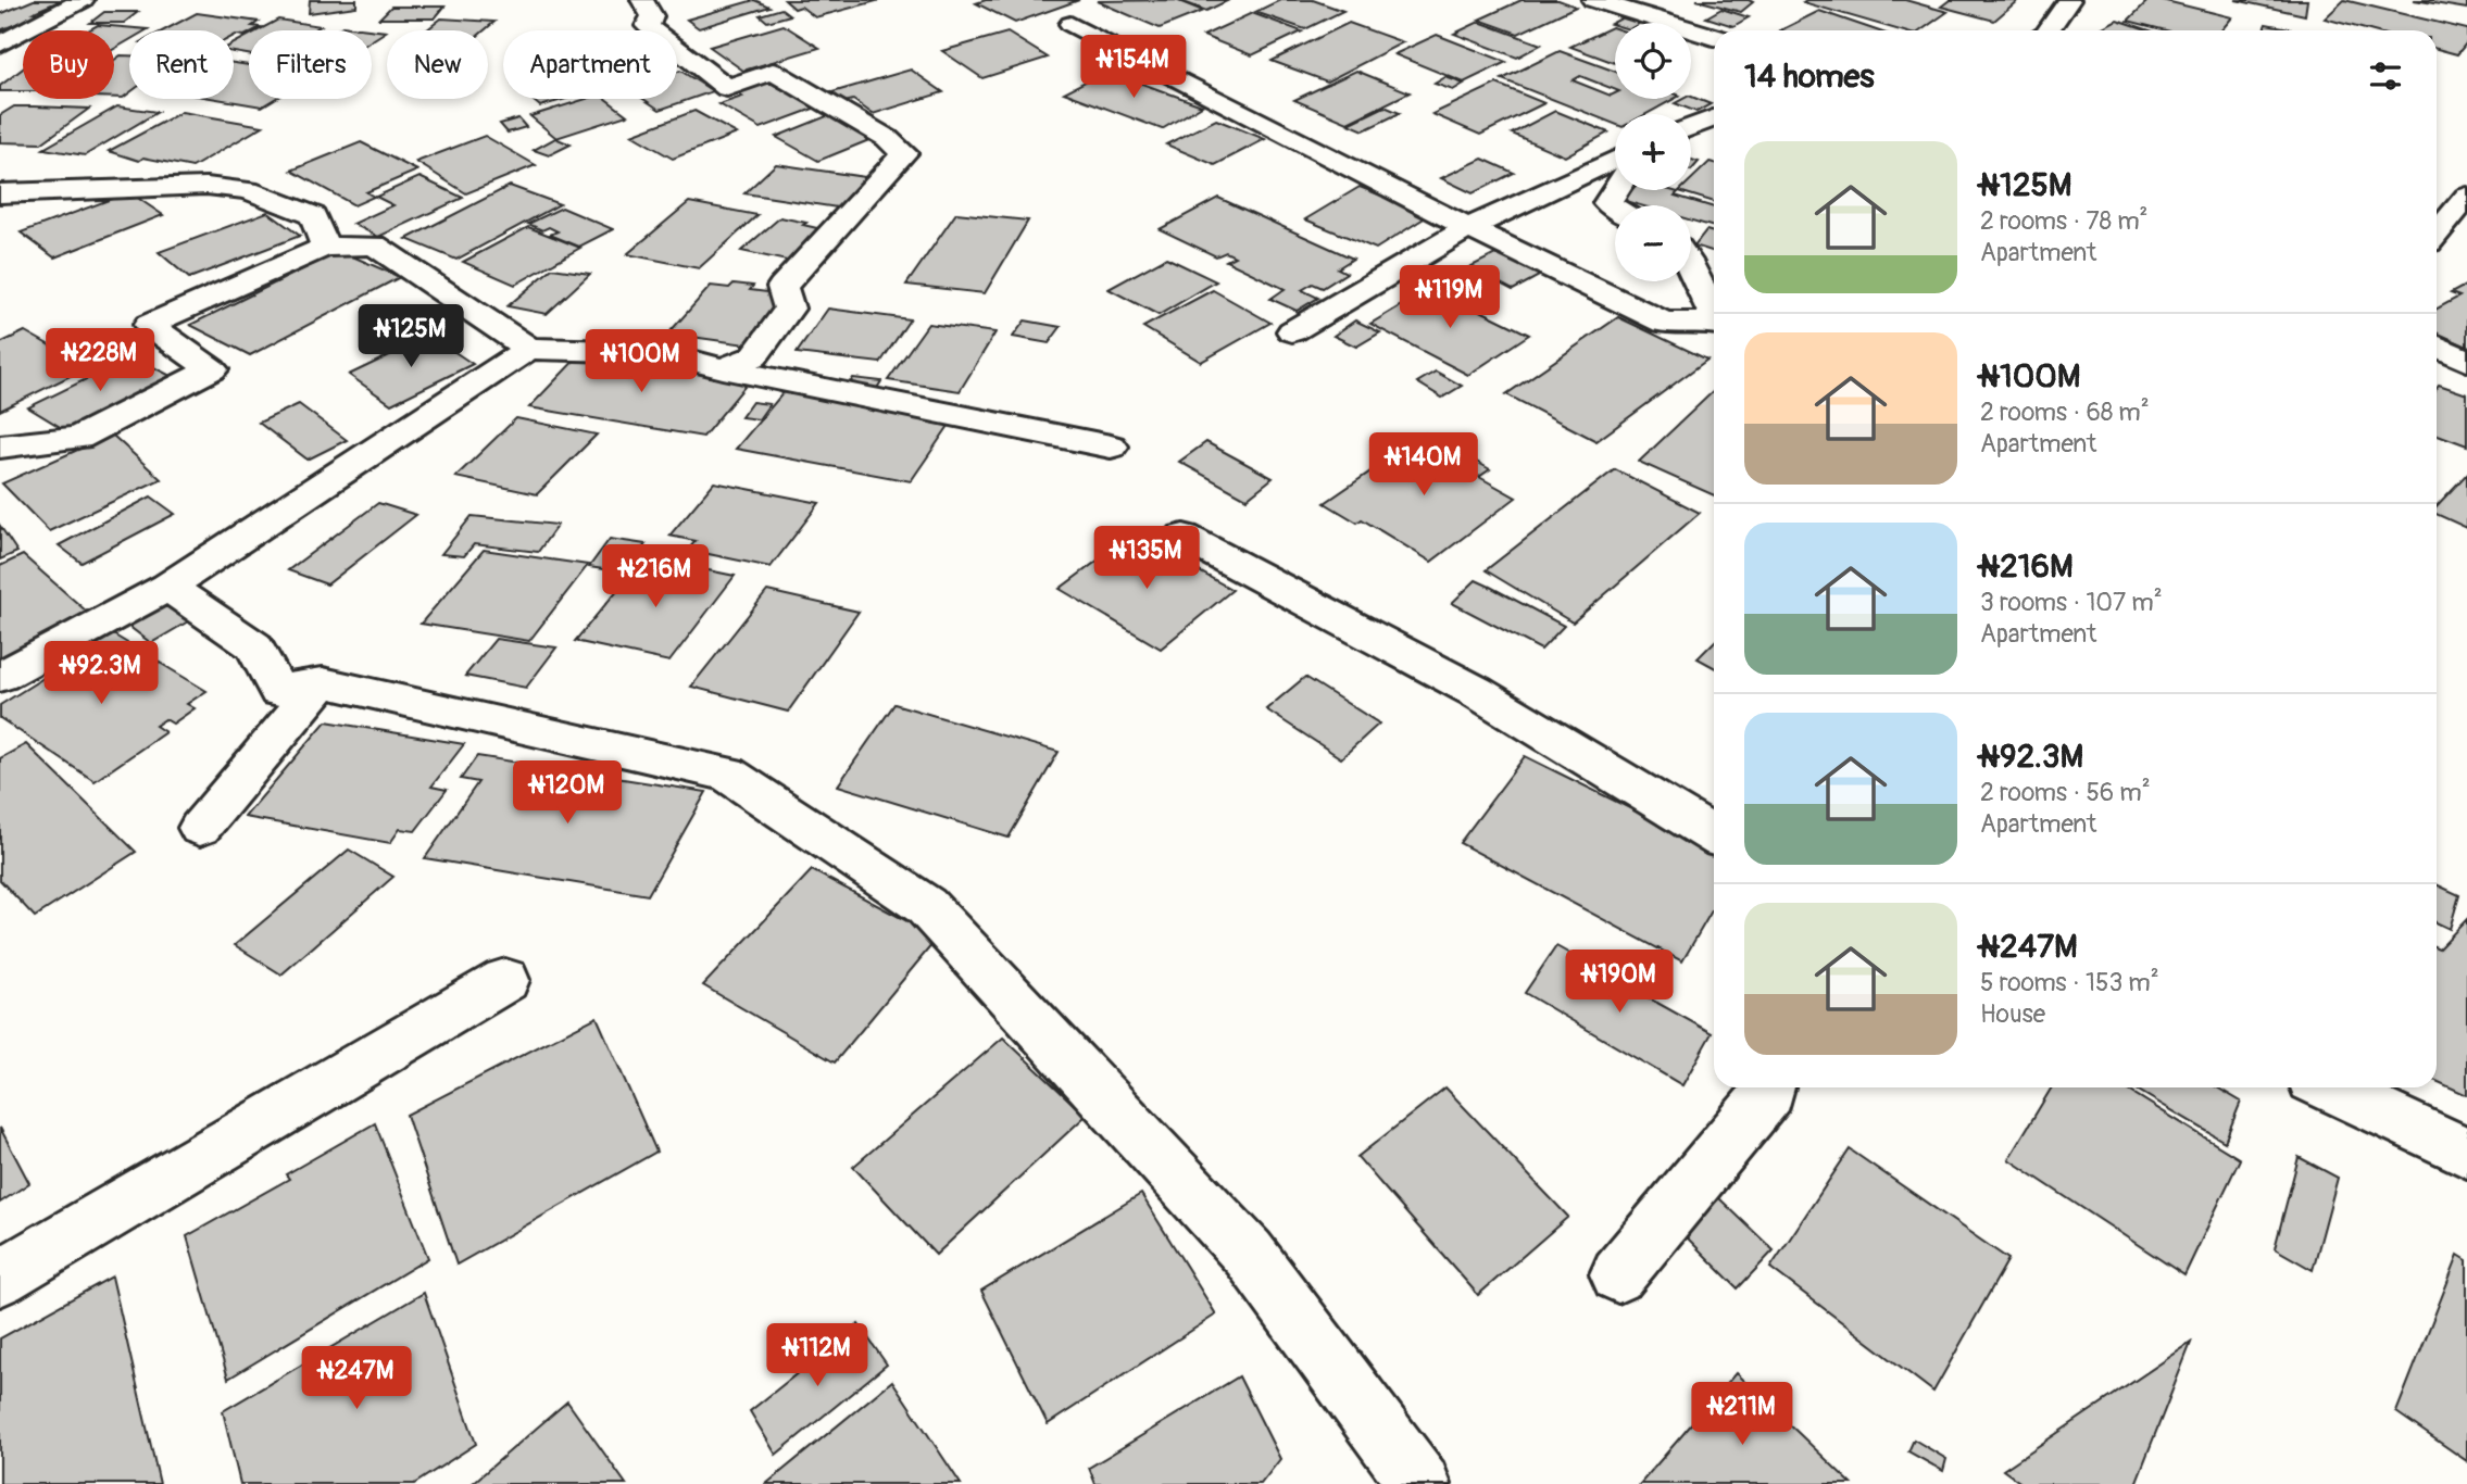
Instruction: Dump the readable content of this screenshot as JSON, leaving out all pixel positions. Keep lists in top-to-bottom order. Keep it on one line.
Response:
{"page":{"map_buttons":["+","−"],"chip":["Buy","Rent","Filters","New","Apartment"],"heading":"14 homes","price":["₦154M","₦119M","₦125M","₦228M","₦100M","₦140M","₦135M","₦216M","₦92.3M","₦120M","₦190M","₦112M","₦247M","₦211M"],"list":[{"name":"₦125M","note":"2 rooms · 78 m² · Apartment"},{"name":"₦100M","note":"2 rooms · 68 m² · Apartment"},{"name":"₦216M","note":"3 rooms · 107 m² · Apartment"},{"name":"₦92.3M","note":"2 rooms · 56 m² · Apartment"},{"name":"₦247M","note":"5 rooms · 153 m² · House"}]}}
